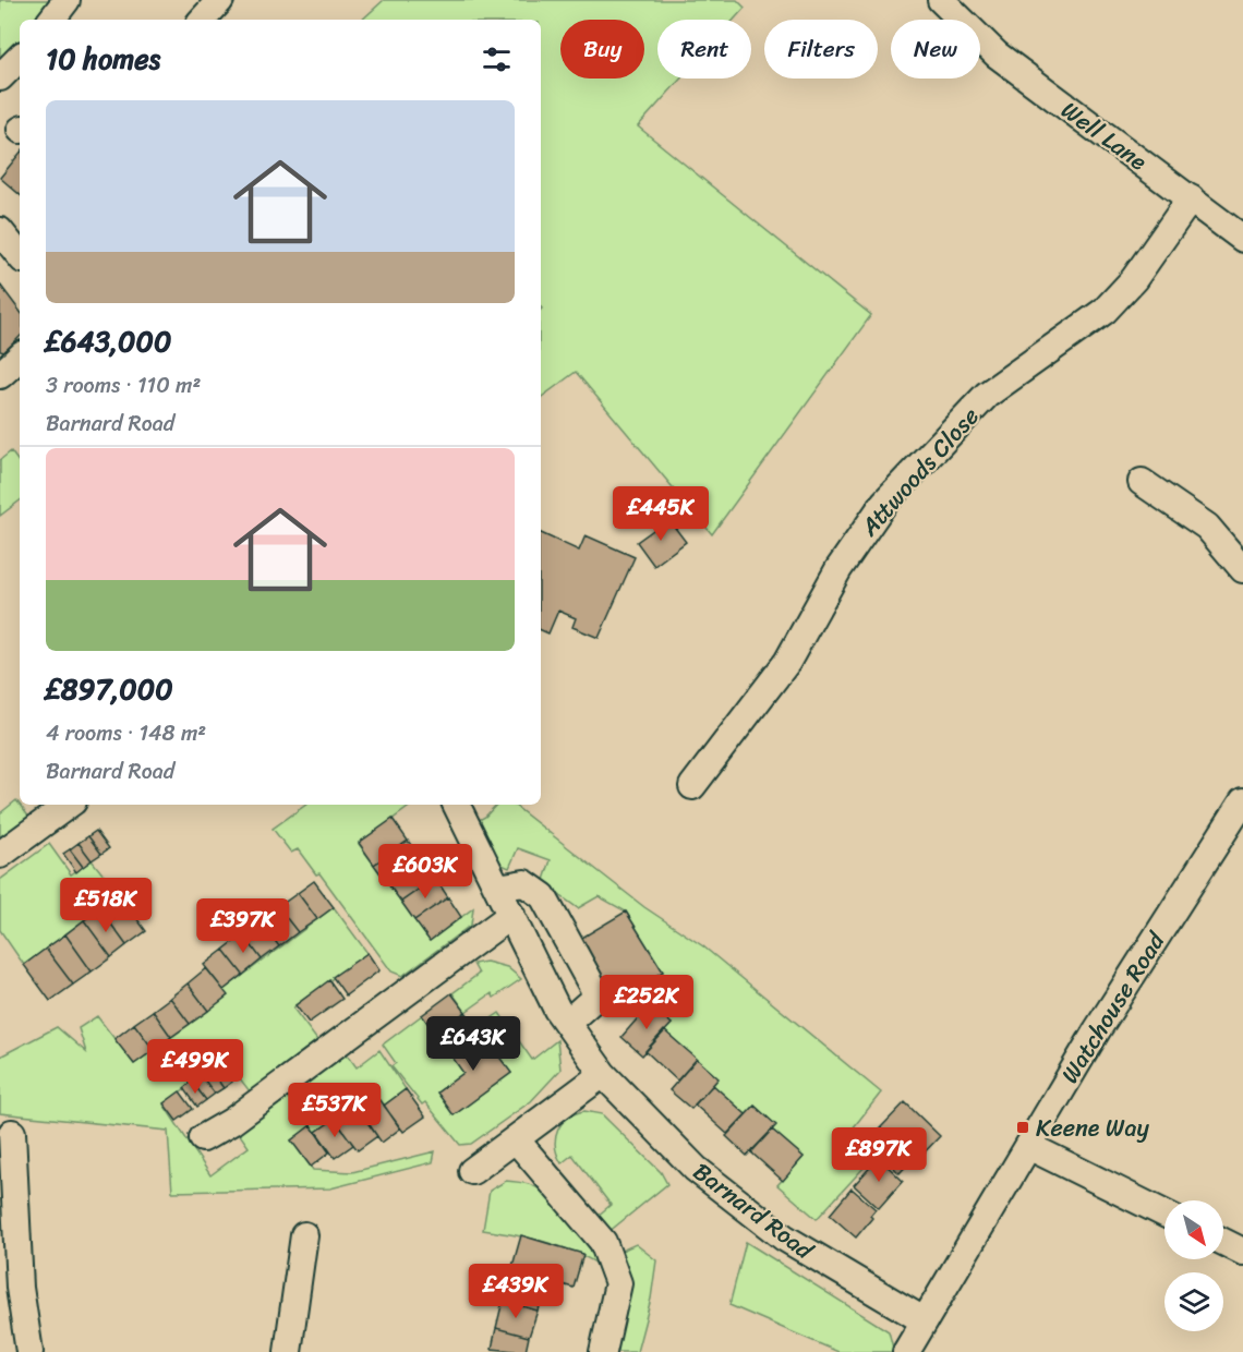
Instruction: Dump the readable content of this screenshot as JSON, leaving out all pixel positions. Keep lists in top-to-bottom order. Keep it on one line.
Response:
{"streets":{"street":["Well Lane","Attwoods Close","Watchouse Road","Barnard Road"]},"crossings":[["Well Lane","Attwoods Close"],["Watchouse Road","Barnard Road"]],"places":{"transit":["Keene Way"]},"north":"bottom right","page":{"chip":["Buy","Rent","Filters","New"],"heading":"10 homes","list":[{"name":"£643,000","note":"3 rooms · 110 m² · Barnard Road"},{"name":"£897,000","note":"4 rooms · 148 m² · Barnard Road"}],"price":["£445K","£603K","£518K","£397K","£252K","£643K","£499K","£537K","£897K","£439K"]}}
